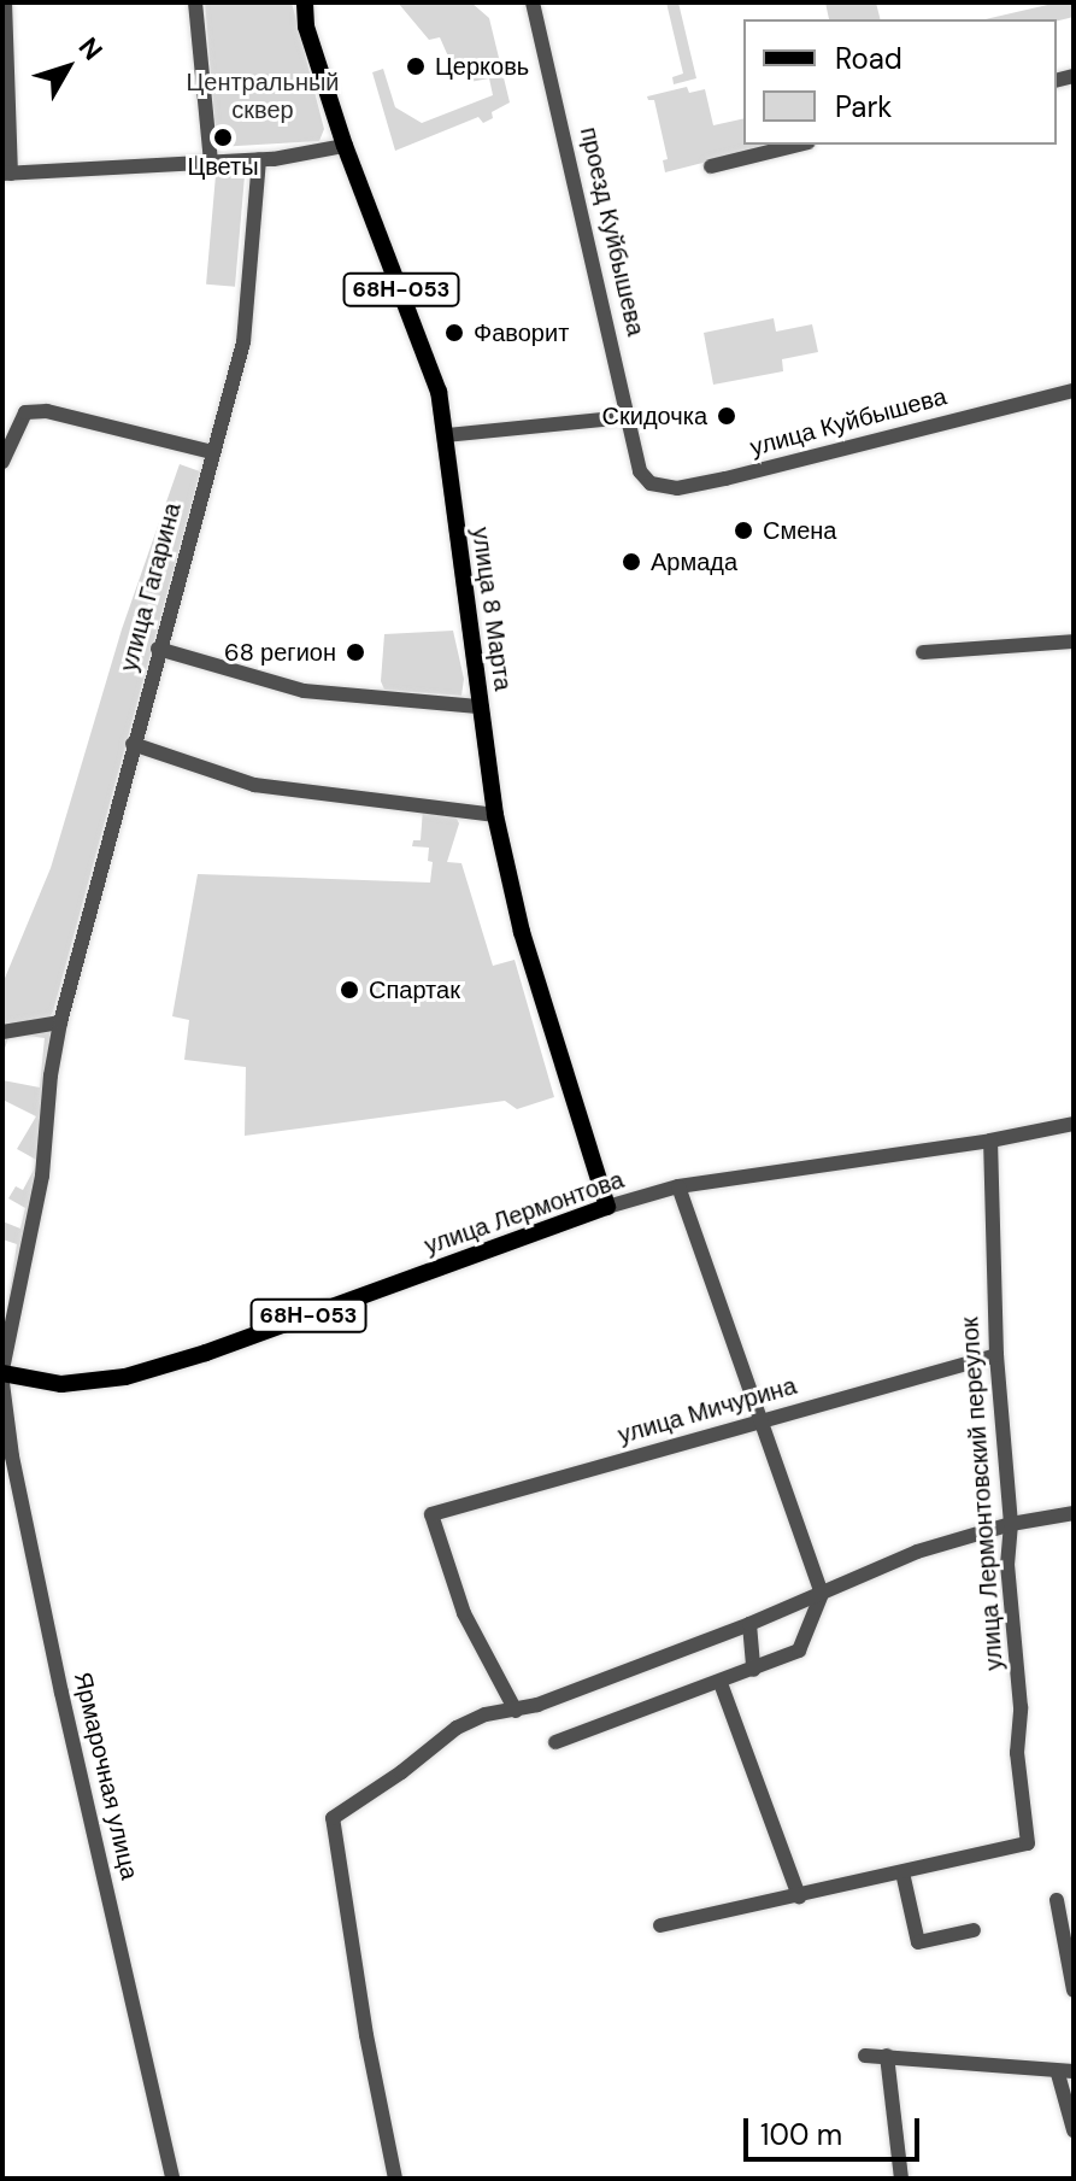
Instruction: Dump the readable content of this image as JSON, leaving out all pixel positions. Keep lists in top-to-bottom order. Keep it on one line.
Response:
{"streets":{"main road":["68Н-053","улица 8 Марта","улица Лермонтова"],"street":["проезд Куйбышева","улица Куйбышева","улица Гагарина","улица Мичурина","улица Лермонтовский переулок","Ярмарочная улица"]},"crossings":[["проезд Куйбышева","улица Куйбышева"],["улица Гагарина","улица Лермонтова"],["улица 8 Марта","улица Лермонтова"],["улица Лермонтова","улица Лермонтовский переулок"],["улица Мичурина","улица Лермонтовский переулок"]],"parks":["Центральный сквер"],"places":["Церковь","Цветы","Фаворит","Скидочка","Смена","Армада","68 регион","Спартак"],"legend":["Road","Park"],"scale_bar":"100 m","north":"top right"}
